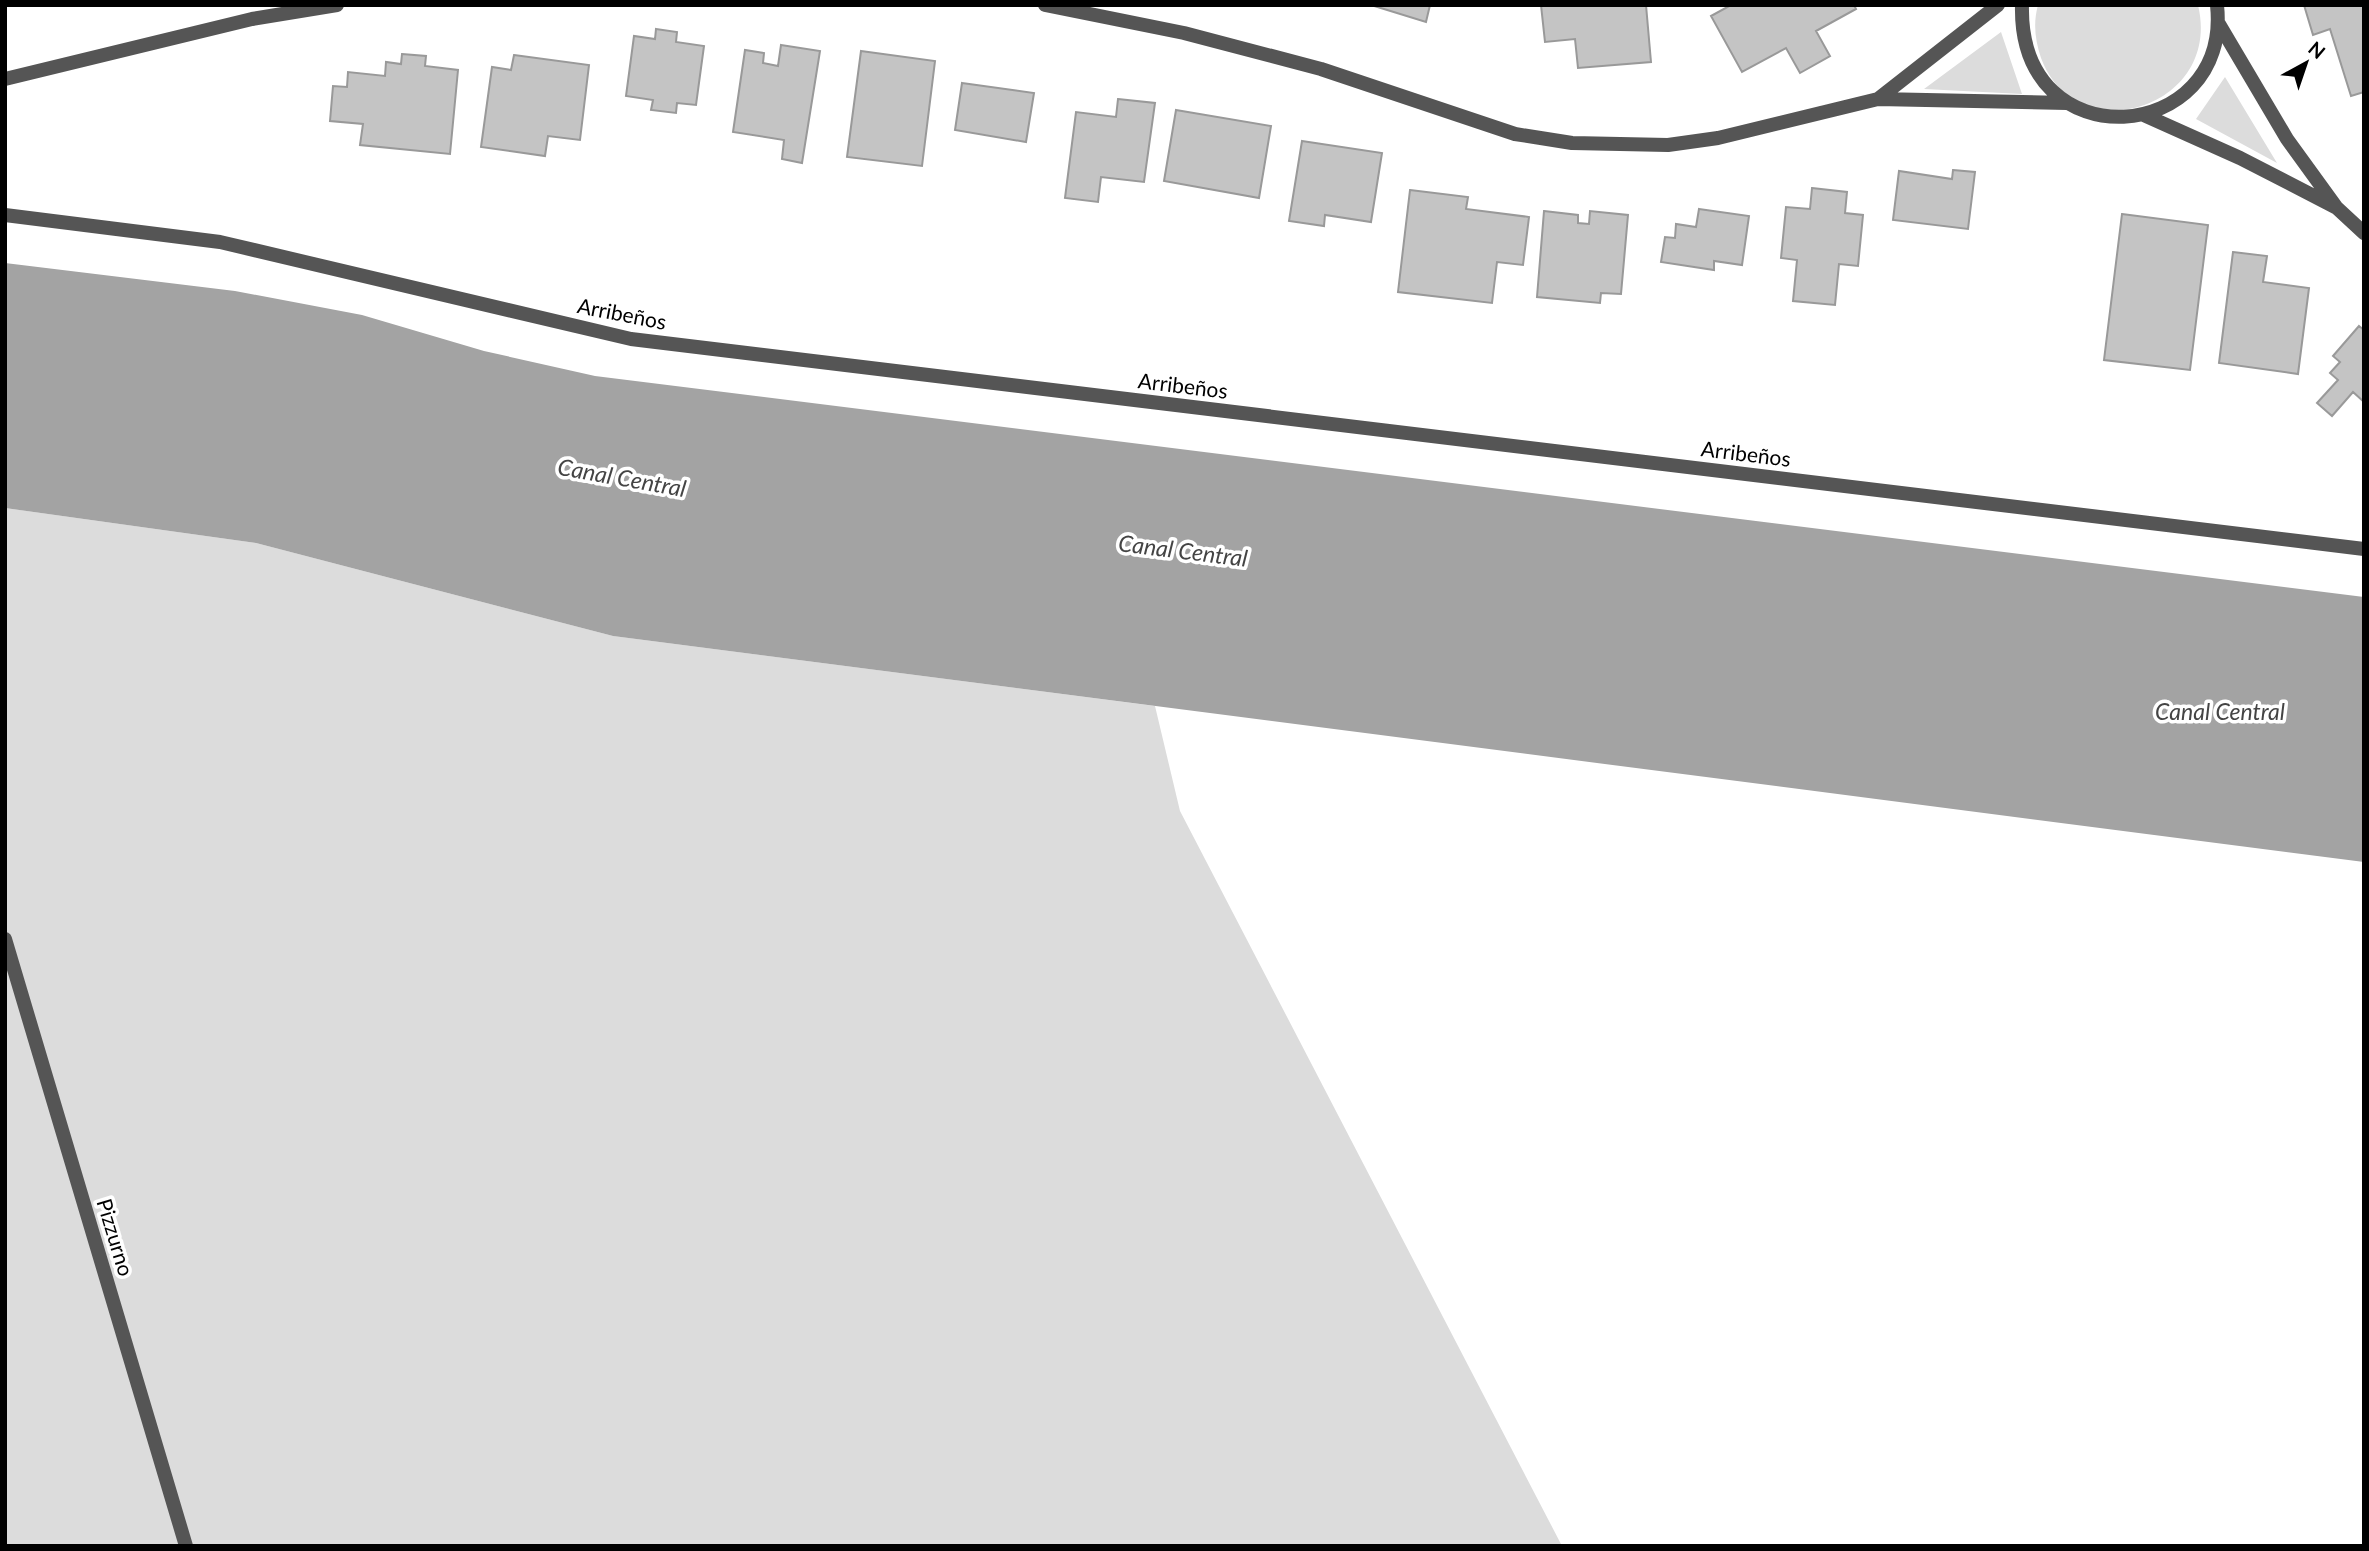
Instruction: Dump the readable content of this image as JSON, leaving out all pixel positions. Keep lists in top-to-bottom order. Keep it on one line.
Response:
{"streets":{"street":["Arribeños","Pizzurno"]},"water":["Canal Central"],"north":"top right"}
